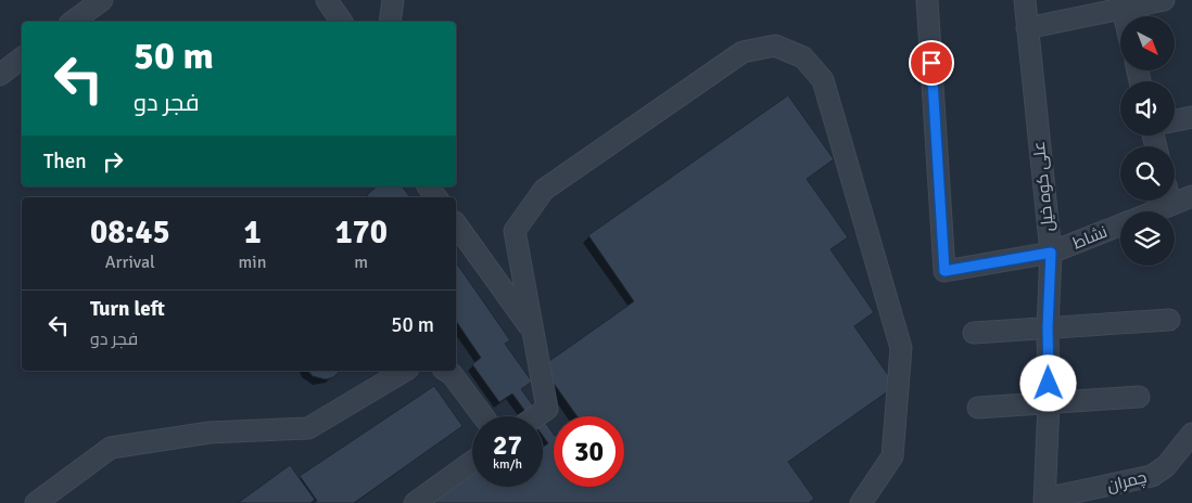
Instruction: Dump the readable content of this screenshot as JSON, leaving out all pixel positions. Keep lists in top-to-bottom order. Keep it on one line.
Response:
{"streets":{"street":["علی کوه خیل","نشاط","چمران"]},"crossings":[["علی کوه خیل","نشاط"],["علی کوه خیل","چمران"]],"north":"bottom right","page":{"turn":["50 m","فجر دو"],"then":"Then","eta":["08:45","Arrival","1","min","170","m"],"list":[{"name":"Turn left","note":"فجر دو","value":"50 m"}],"speed":"27 km/h","limit":"30"}}
